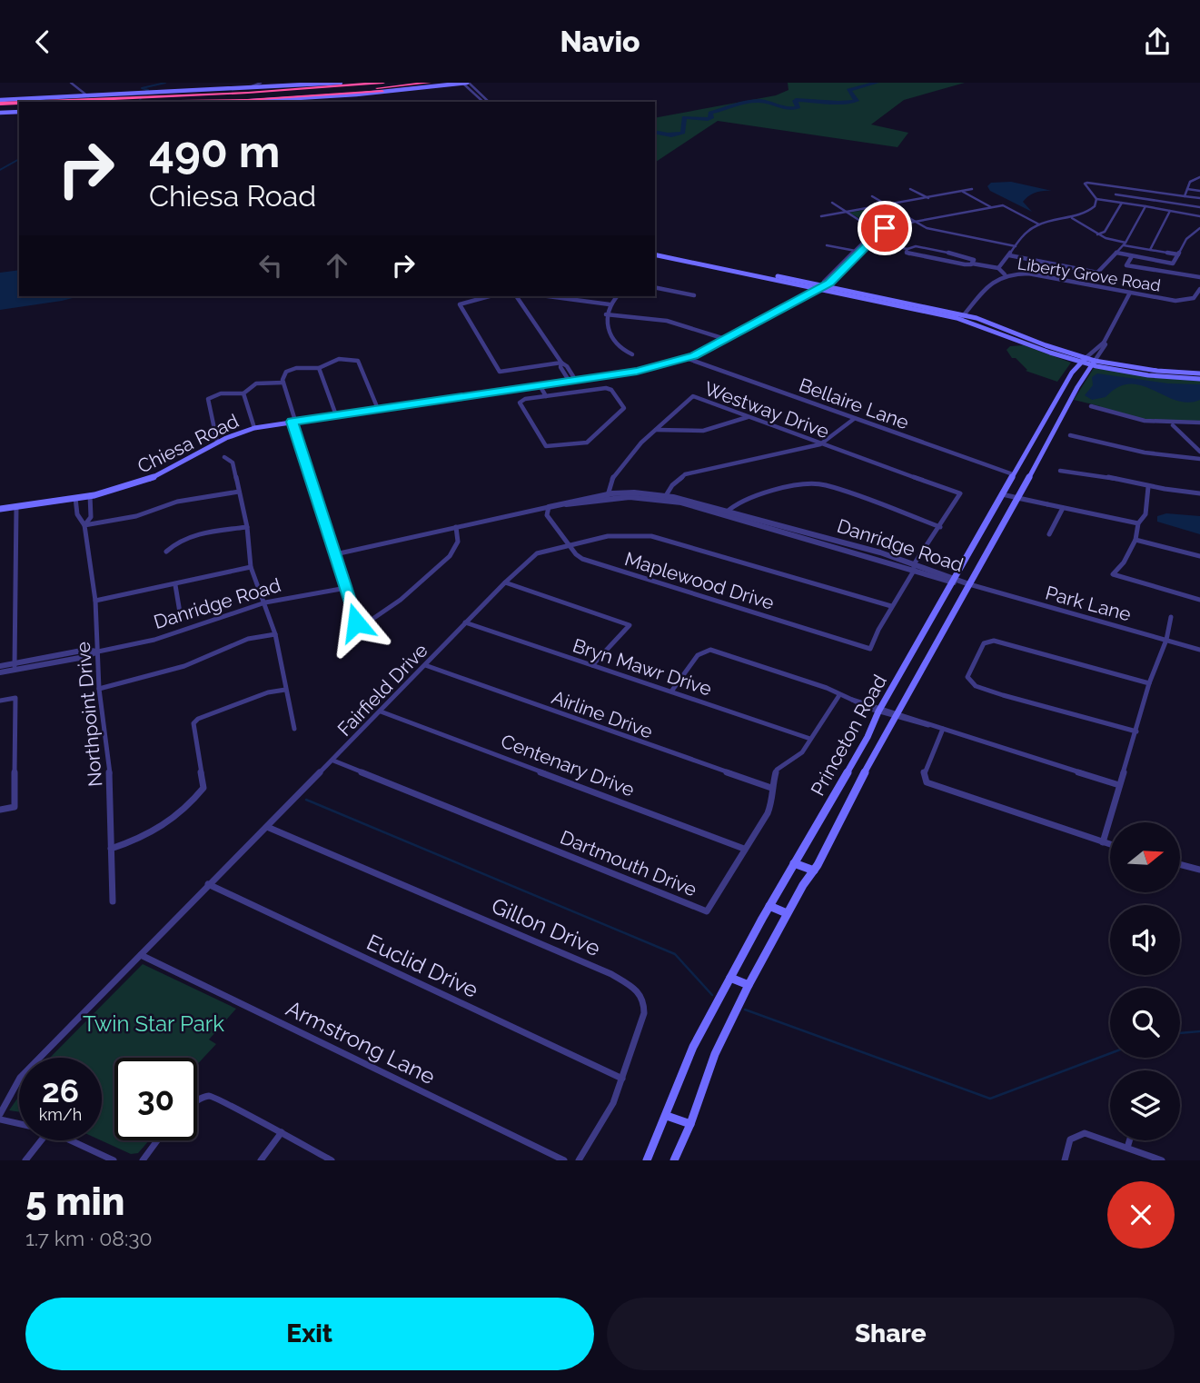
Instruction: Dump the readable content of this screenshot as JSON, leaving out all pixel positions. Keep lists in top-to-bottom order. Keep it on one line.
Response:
{"streets":{"main road":["Chiesa Road","Princeton Road"],"street":["Liberty Grove Road","Bellaire Lane","Westway Drive","Danridge Road","Maplewood Drive","Park Lane","Bryn Mawr Drive","Fairfield Drive","Northpoint Drive","Airline Drive","Centenary Drive","Dartmouth Drive","Gillon Drive","Euclid Drive","Armstrong Lane"]},"crossings":[["Liberty Grove Road","Princeton Road"],["Bellaire Lane","Chiesa Road"],["Bellaire Lane","Princeton Road"],["Westway Drive","Danridge Road"],["Chiesa Road","Northpoint Drive"],["Danridge Road","Maplewood Drive"],["Danridge Road","Park Lane"],["Danridge Road","Northpoint Drive"],["Danridge Road","Princeton Road"],["Maplewood Drive","Fairfield Drive"],["Park Lane","Princeton Road"],["Bryn Mawr Drive","Fairfield Drive"],["Bryn Mawr Drive","Dartmouth Drive"],["Fairfield Drive","Airline Drive"],["Fairfield Drive","Centenary Drive"],["Fairfield Drive","Dartmouth Drive"],["Fairfield Drive","Gillon Drive"],["Fairfield Drive","Euclid Drive"],["Fairfield Drive","Armstrong Lane"],["Airline Drive","Dartmouth Drive"],["Centenary Drive","Dartmouth Drive"],["Gillon Drive","Euclid Drive"]],"parks":["Twin Star Park"],"north":"right","page":{"header":"Navio","turn":["490 m","Chiesa Road"],"speed":"26 km/h","limit":"30","heading":["5 min","1.7 km · 08:30"],"buttons":["Exit","Share"]}}
